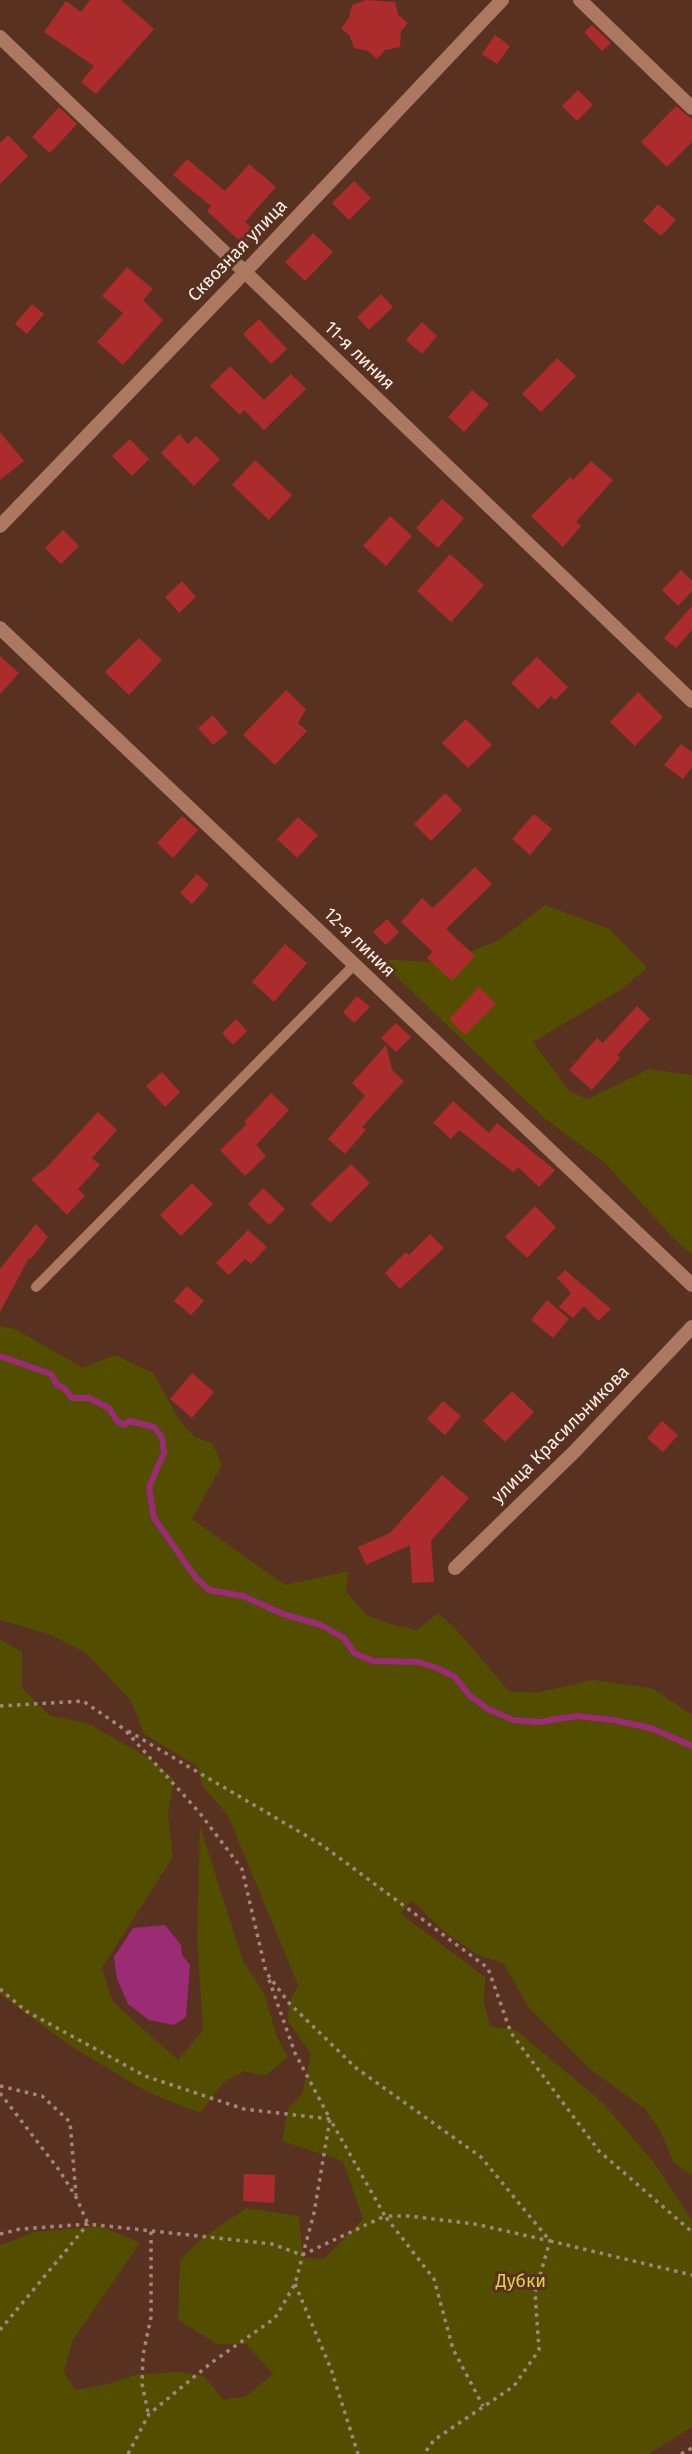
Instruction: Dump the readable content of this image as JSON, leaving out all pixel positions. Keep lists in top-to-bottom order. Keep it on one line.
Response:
{"streets":{"street":["Сквозная улица","11-я линия","12-я линия","улица Красильникова"]},"crossings":[["Сквозная улица","11-я линия"]],"parks":["Дубки"]}
